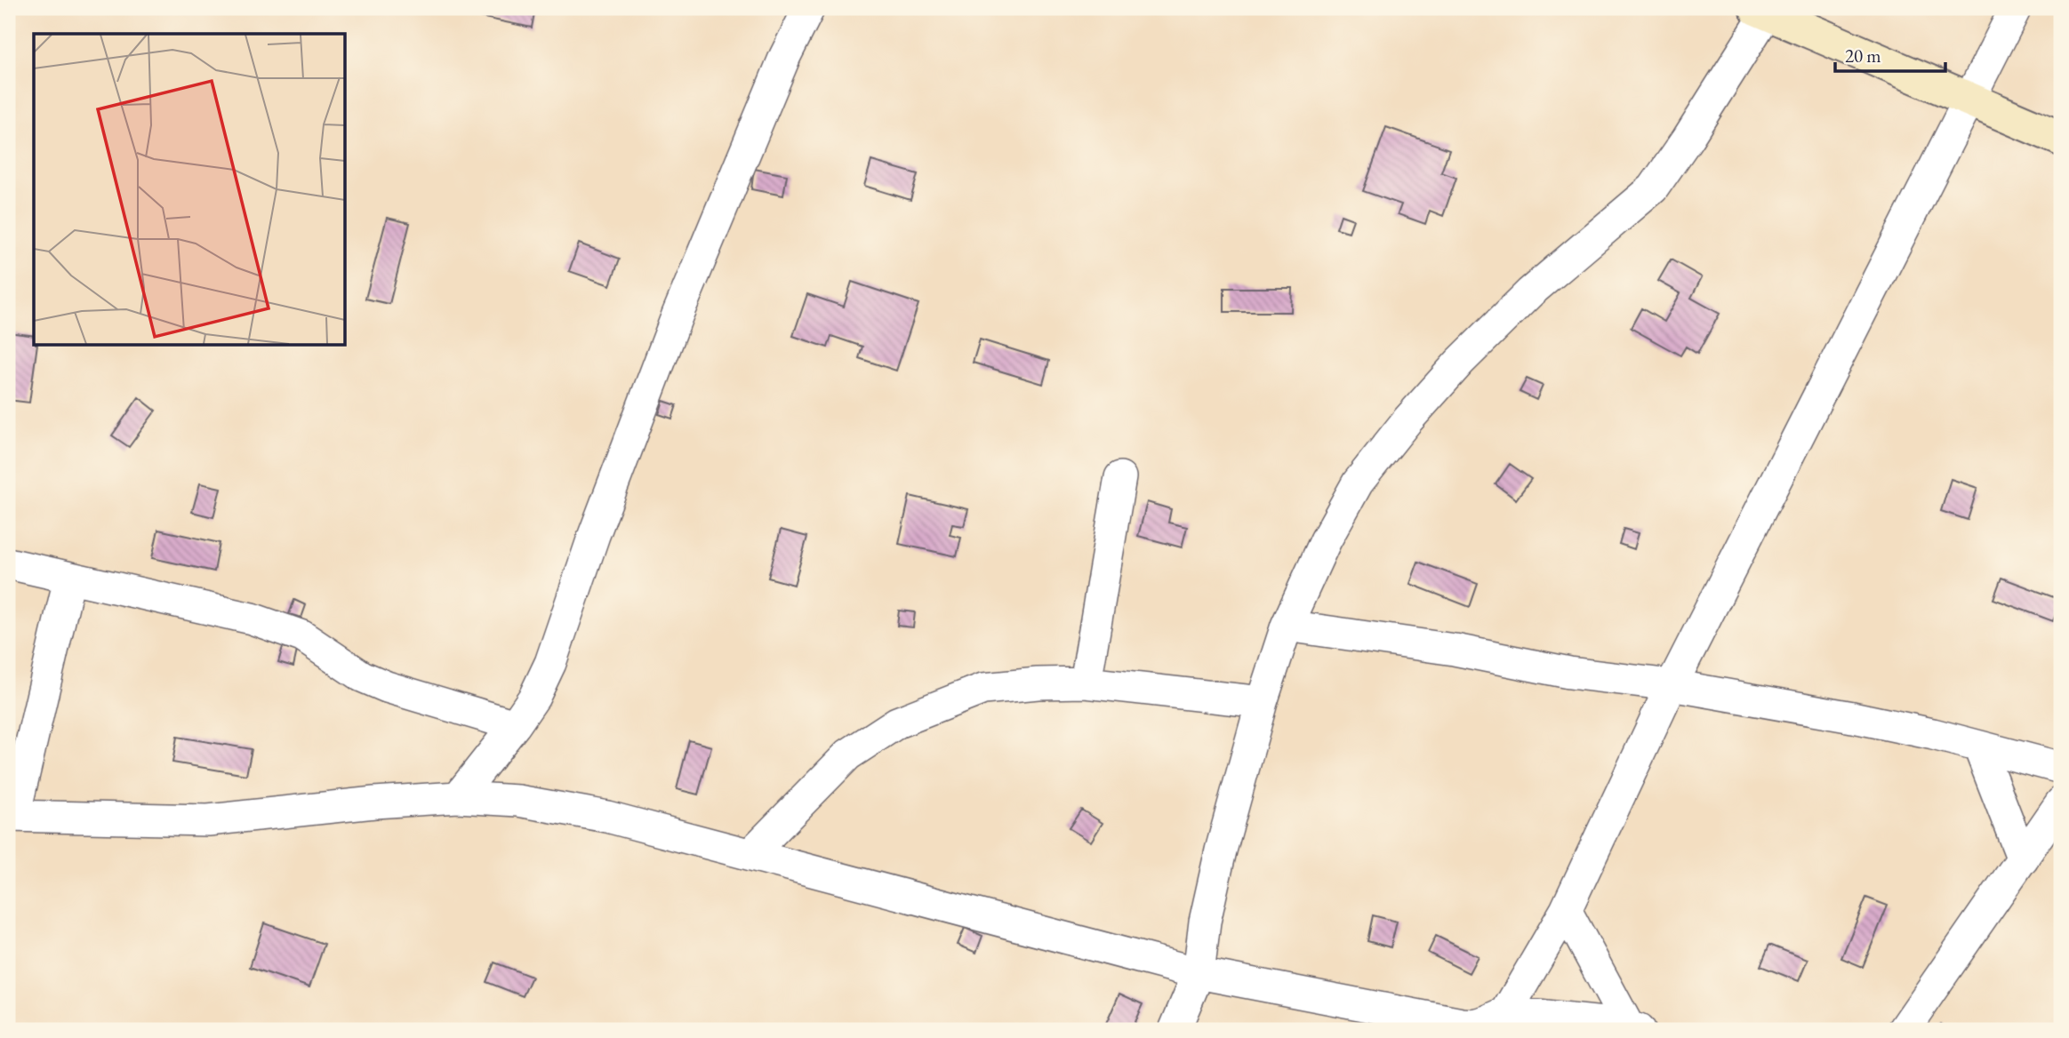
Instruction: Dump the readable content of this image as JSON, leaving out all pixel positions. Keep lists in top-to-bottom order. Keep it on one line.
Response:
{"scale_bar":"20 m"}
